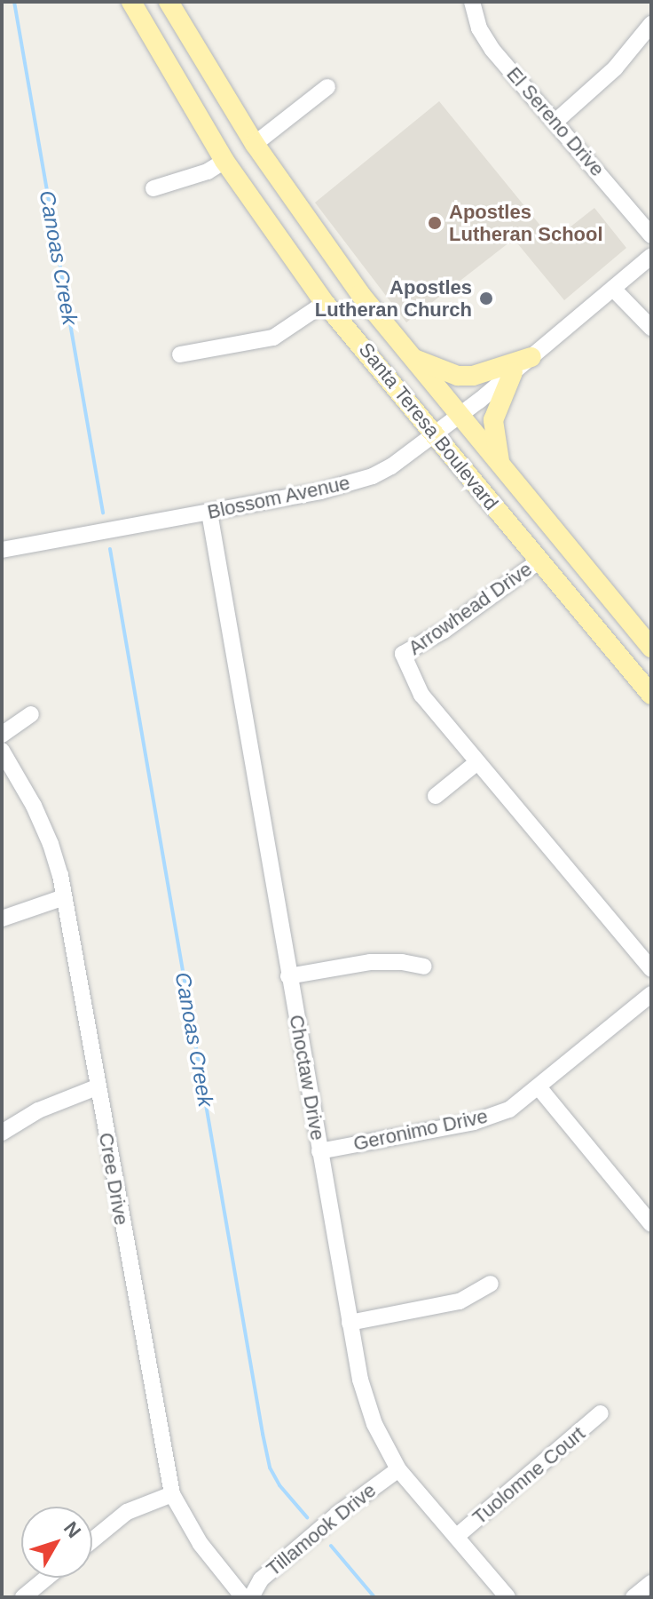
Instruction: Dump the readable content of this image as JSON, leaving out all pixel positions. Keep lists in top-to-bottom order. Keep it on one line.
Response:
{"streets":{"main road":["Santa Teresa Boulevard"],"street":["El Sereno Drive","Blossom Avenue","Arrowhead Drive","Choctaw Drive","Geronimo Drive","Cree Drive","Tuolomne Court","Tillamook Drive"]},"crossings":[["Santa Teresa Boulevard","Blossom Avenue"],["Santa Teresa Boulevard","Arrowhead Drive"],["Blossom Avenue","Choctaw Drive"],["Choctaw Drive","Geronimo Drive"],["Choctaw Drive","Tuolomne Court"],["Choctaw Drive","Tillamook Drive"]],"water":["Canoas Creek"],"places":["Apostles Lutheran School","Apostles Lutheran Church"],"north":"top right"}
